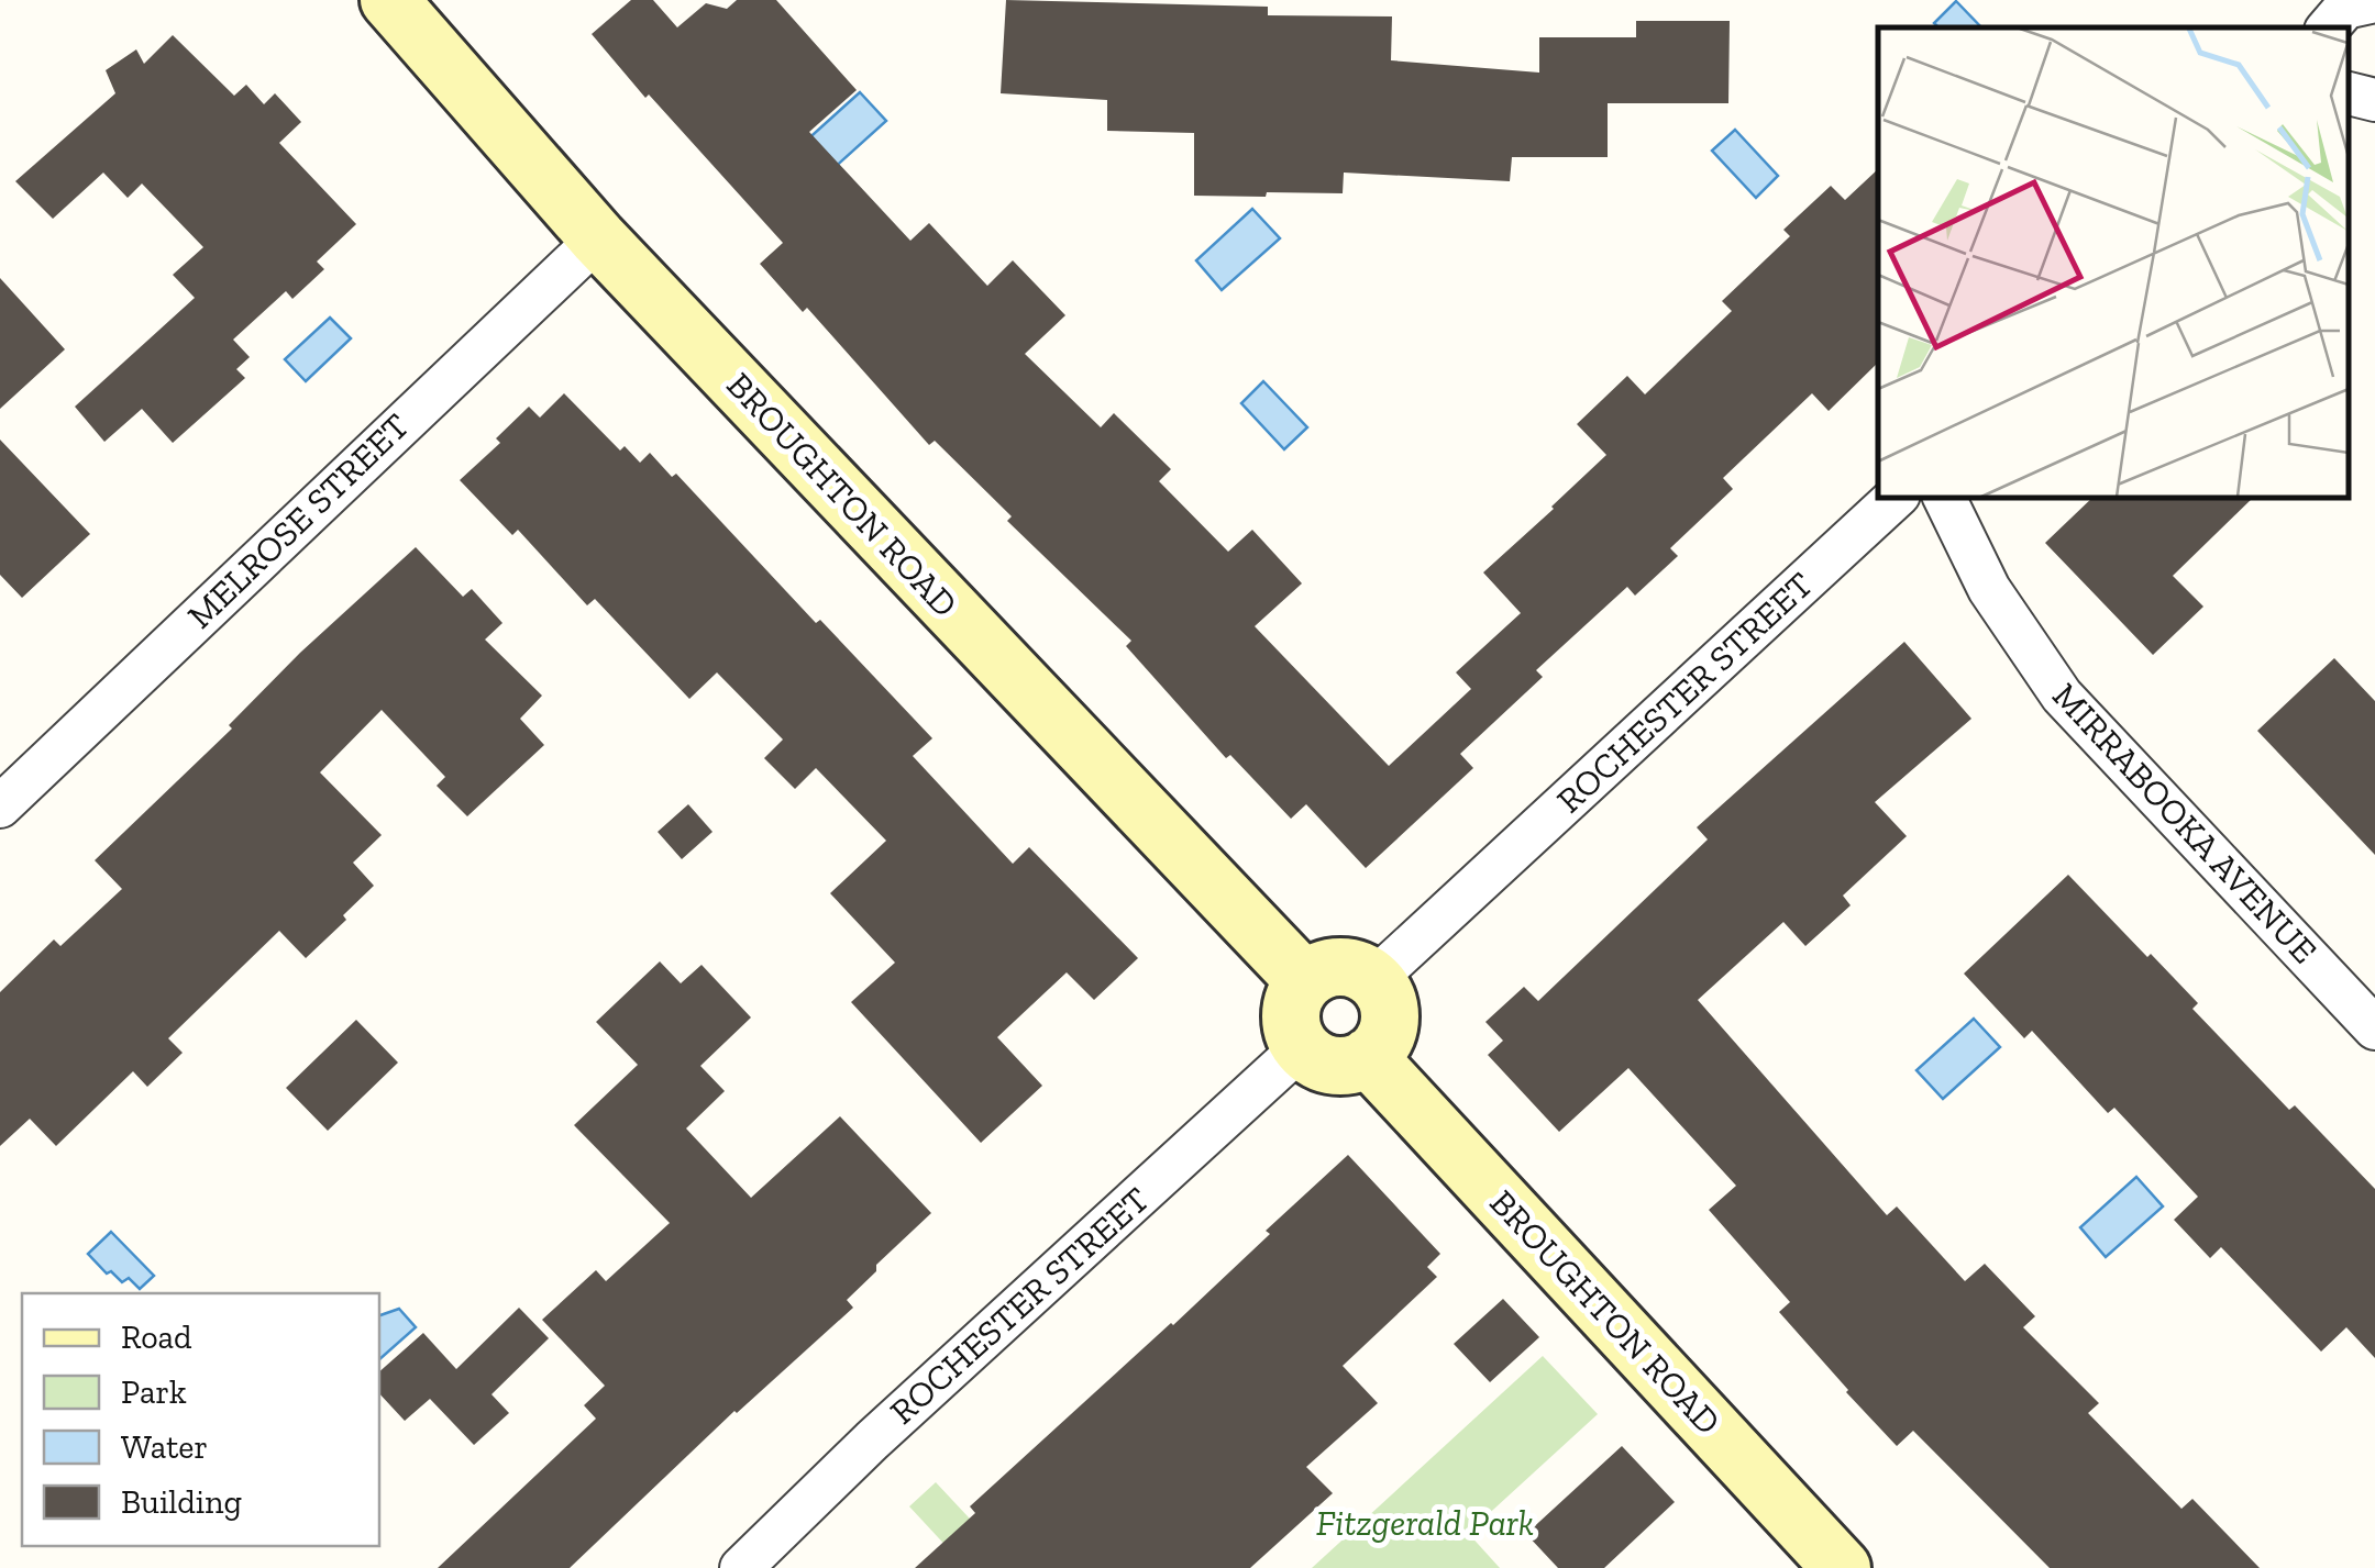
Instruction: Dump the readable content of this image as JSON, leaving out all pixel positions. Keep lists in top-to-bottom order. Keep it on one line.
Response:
{"streets":{"main road":["BROUGHTON ROAD"],"street":["MELROSE STREET","ROCHESTER STREET","MIRRABOOKA AVENUE"]},"crossings":[["BROUGHTON ROAD","MELROSE STREET"],["BROUGHTON ROAD","ROCHESTER STREET"]],"parks":["Fitzgerald Park"],"legend":["Road","Park","Water","Building"]}
